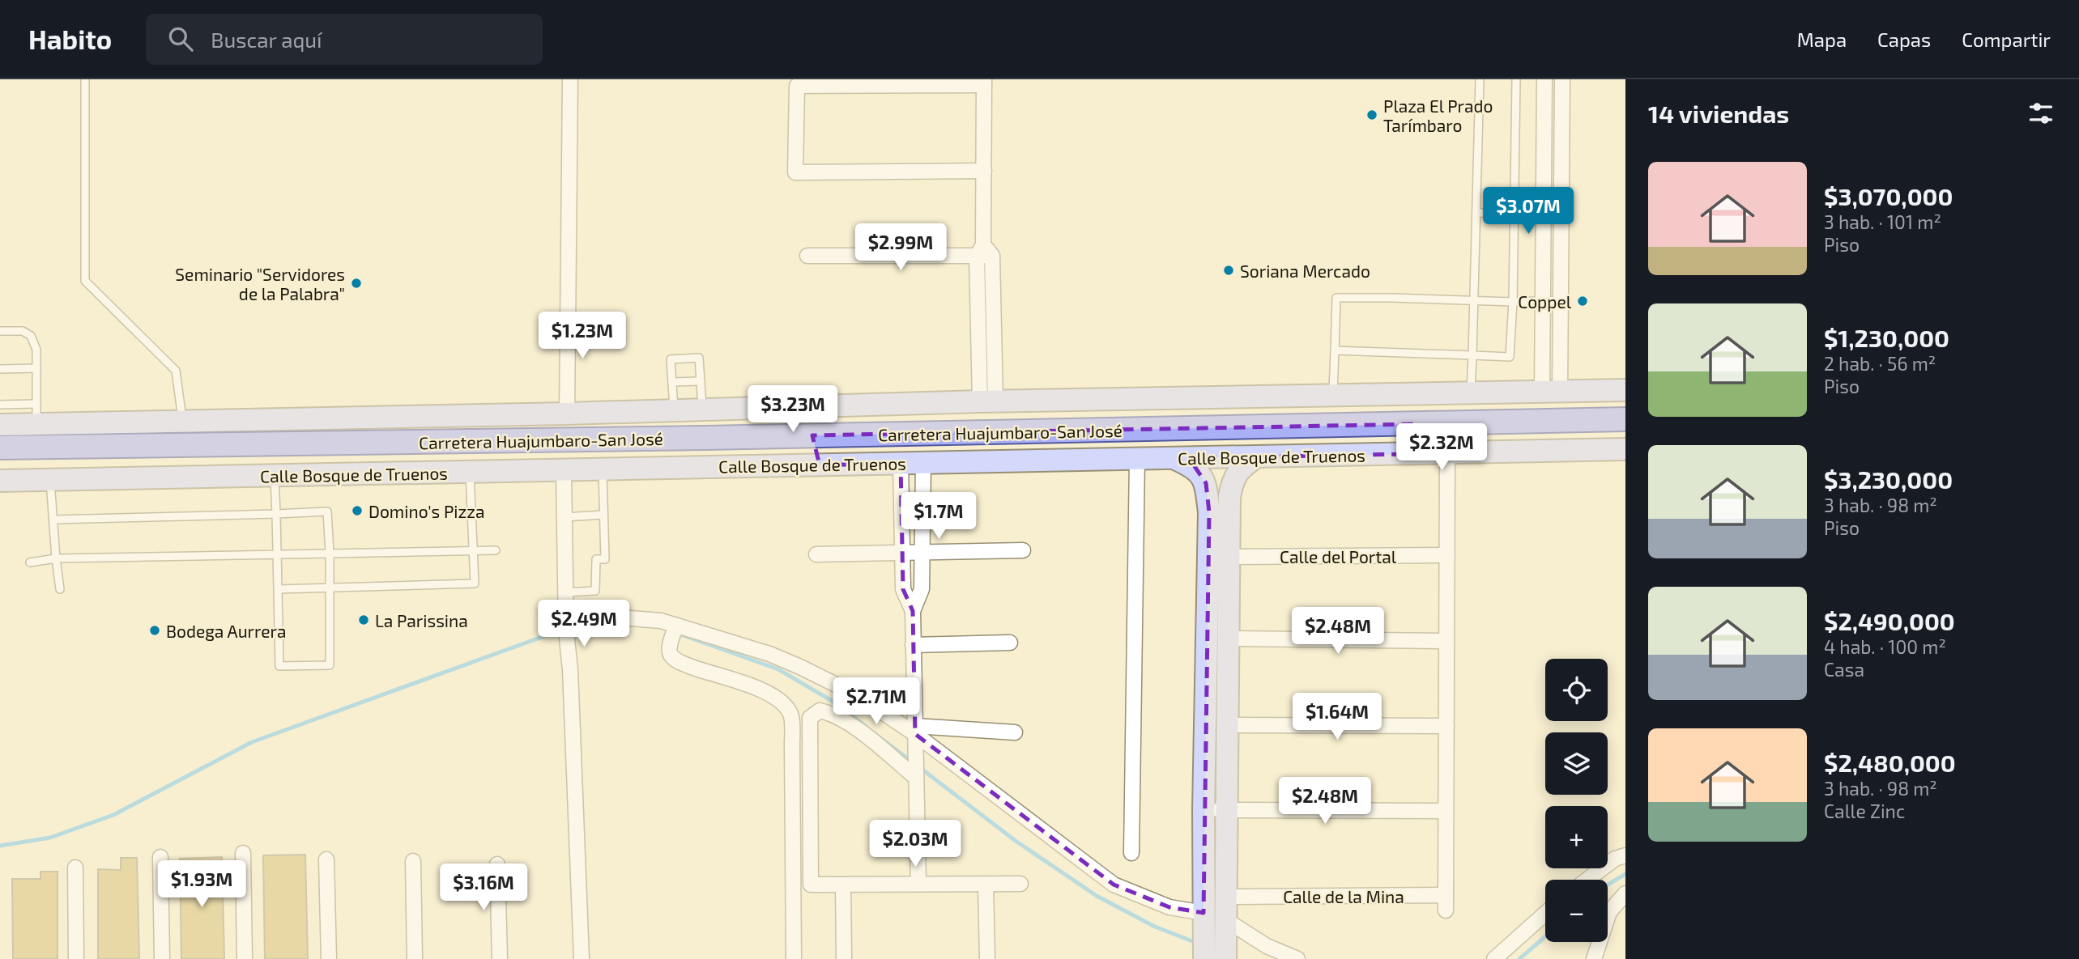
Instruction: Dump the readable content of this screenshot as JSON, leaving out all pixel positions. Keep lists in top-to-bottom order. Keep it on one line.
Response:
{"streets":{"main road":["Carretera Huajumbaro-San José"],"street":["Calle Bosque de Truenos","Calle del Portal","Calle de la Mina"]},"places":["Plaza El Prado Tarímbaro","Soriana Mercado","Seminario \"Servidores de la Palabra\"","Coppel","Domino's Pizza","La Parissina","Bodega Aurrera"],"page":{"header":"Habito","search":"Buscar aquí","nav":["Mapa","Capas","Compartir"],"heading":"14 viviendas","list":[{"name":"$3,070,000","note":"3 hab. · 101 m² · Piso"},{"name":"$1,230,000","note":"2 hab. · 56 m² · Piso"},{"name":"$3,230,000","note":"3 hab. · 98 m² · Piso"},{"name":"$2,490,000","note":"4 hab. · 100 m² · Casa"},{"name":"$2,480,000","note":"3 hab. · 98 m² · Calle Zinc"}],"price":["$3.07M","$2.99M","$1.23M","$3.23M","$2.32M","$1.7M","$2.49M","$2.48M","$2.71M","$1.64M","$2.48M","$2.03M","$1.93M","$3.16M"],"map_buttons":["+","−"]}}
